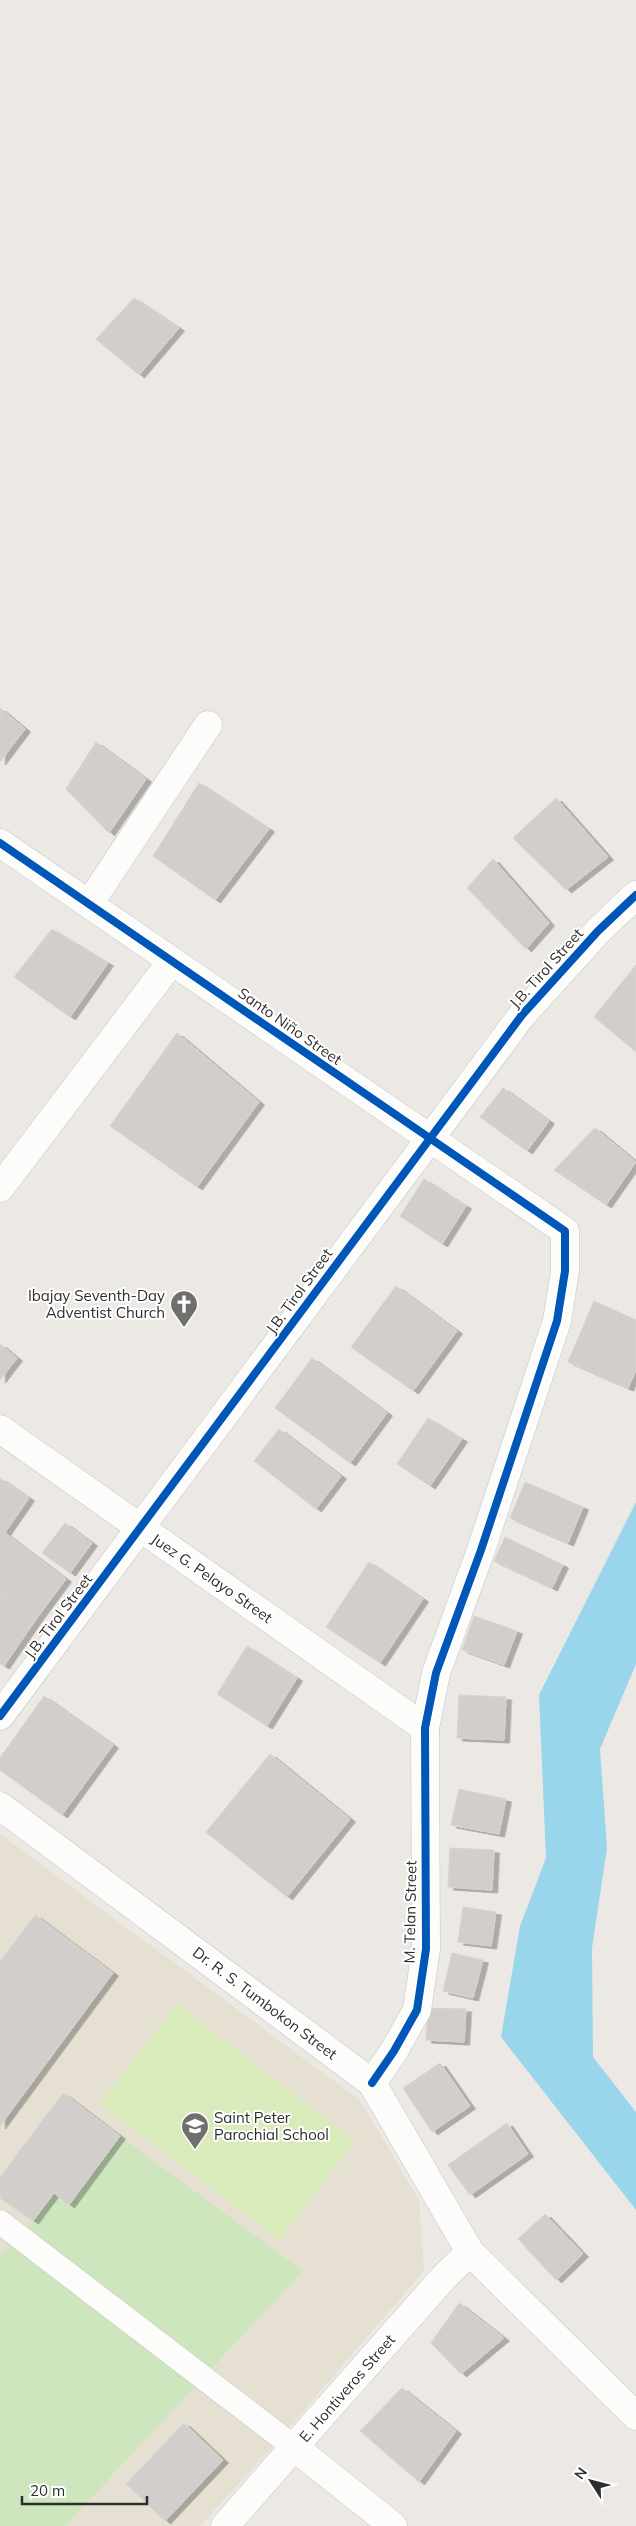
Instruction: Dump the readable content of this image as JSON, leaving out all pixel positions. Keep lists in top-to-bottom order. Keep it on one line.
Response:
{"streets":{"street":["J.B. Tirol Street","Santo Niño Street","Juez G. Pelayo Street","M. Telan Street","Dr. R. S. Tumbokon Street","E. Hontiveros Street"]},"crossings":[["J.B. Tirol Street","Santo Niño Street"],["J.B. Tirol Street","Juez G. Pelayo Street"],["Santo Niño Street","M. Telan Street"],["Juez G. Pelayo Street","M. Telan Street"],["M. Telan Street","Dr. R. S. Tumbokon Street"],["Dr. R. S. Tumbokon Street","E. Hontiveros Street"]],"places":{"church":["Ibajay Seventh-Day Adventist Church"],"school or university":["Saint Peter Parochial School"]},"scale_bar":"20 m","north":"top left"}
